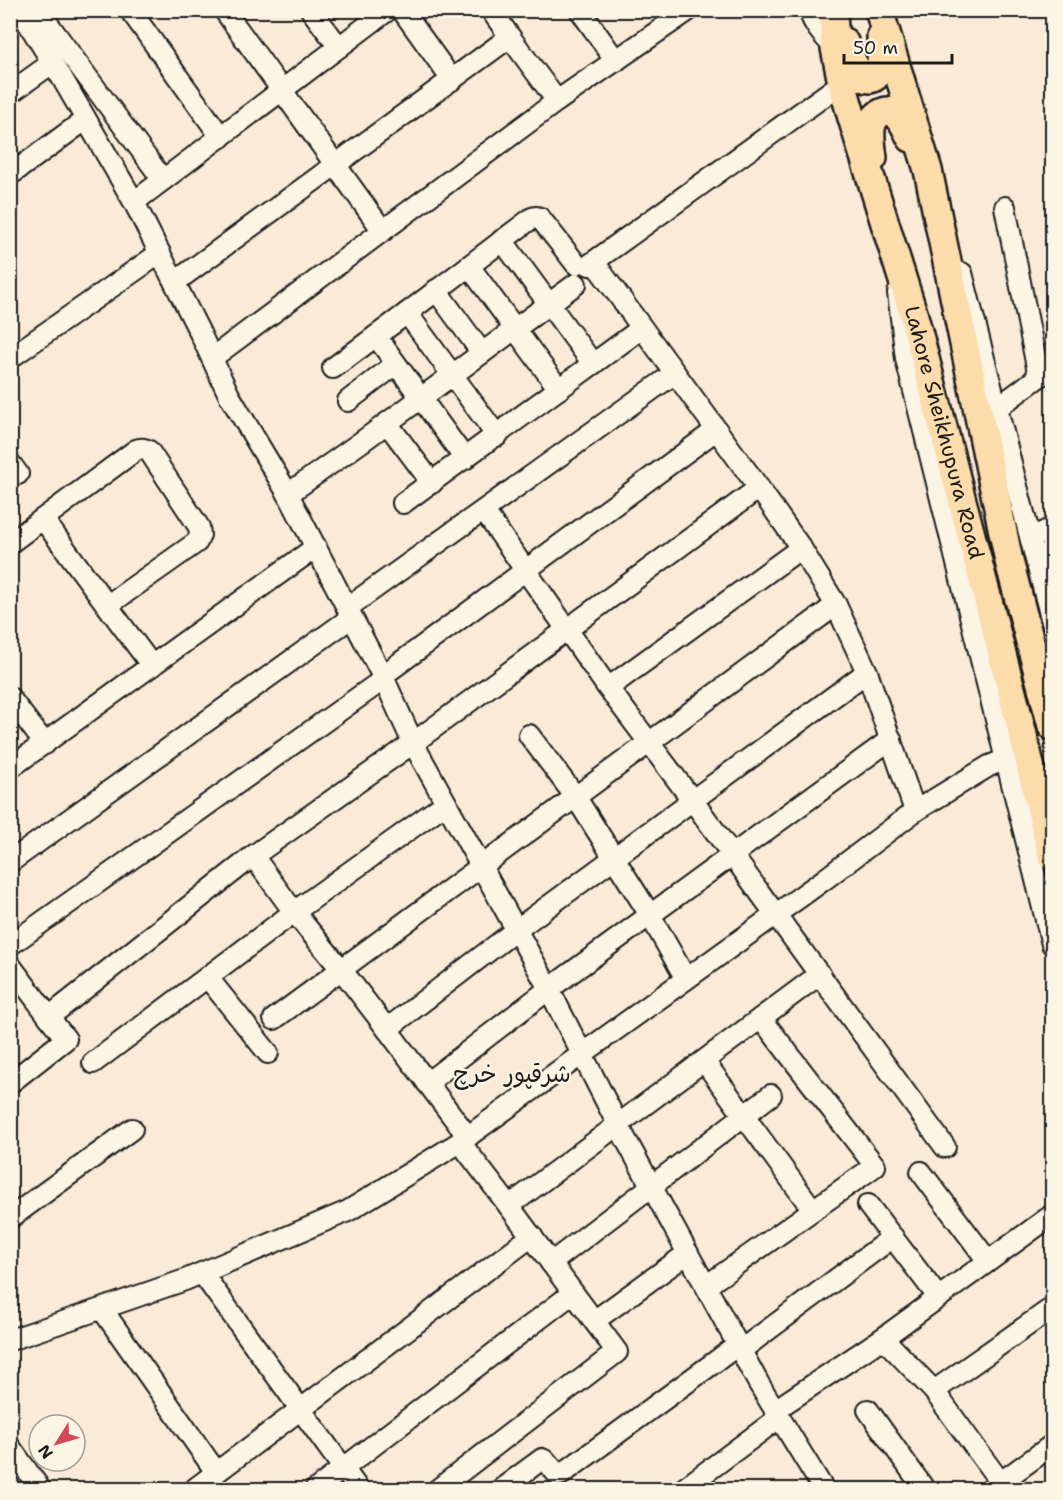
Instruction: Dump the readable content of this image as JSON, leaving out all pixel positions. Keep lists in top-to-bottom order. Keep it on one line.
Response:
{"streets":{"highway":["Lahore Sheikhupura Road"]},"districts":["شرقپور خرچ"],"scale_bar":"50 m","north":"bottom left"}
